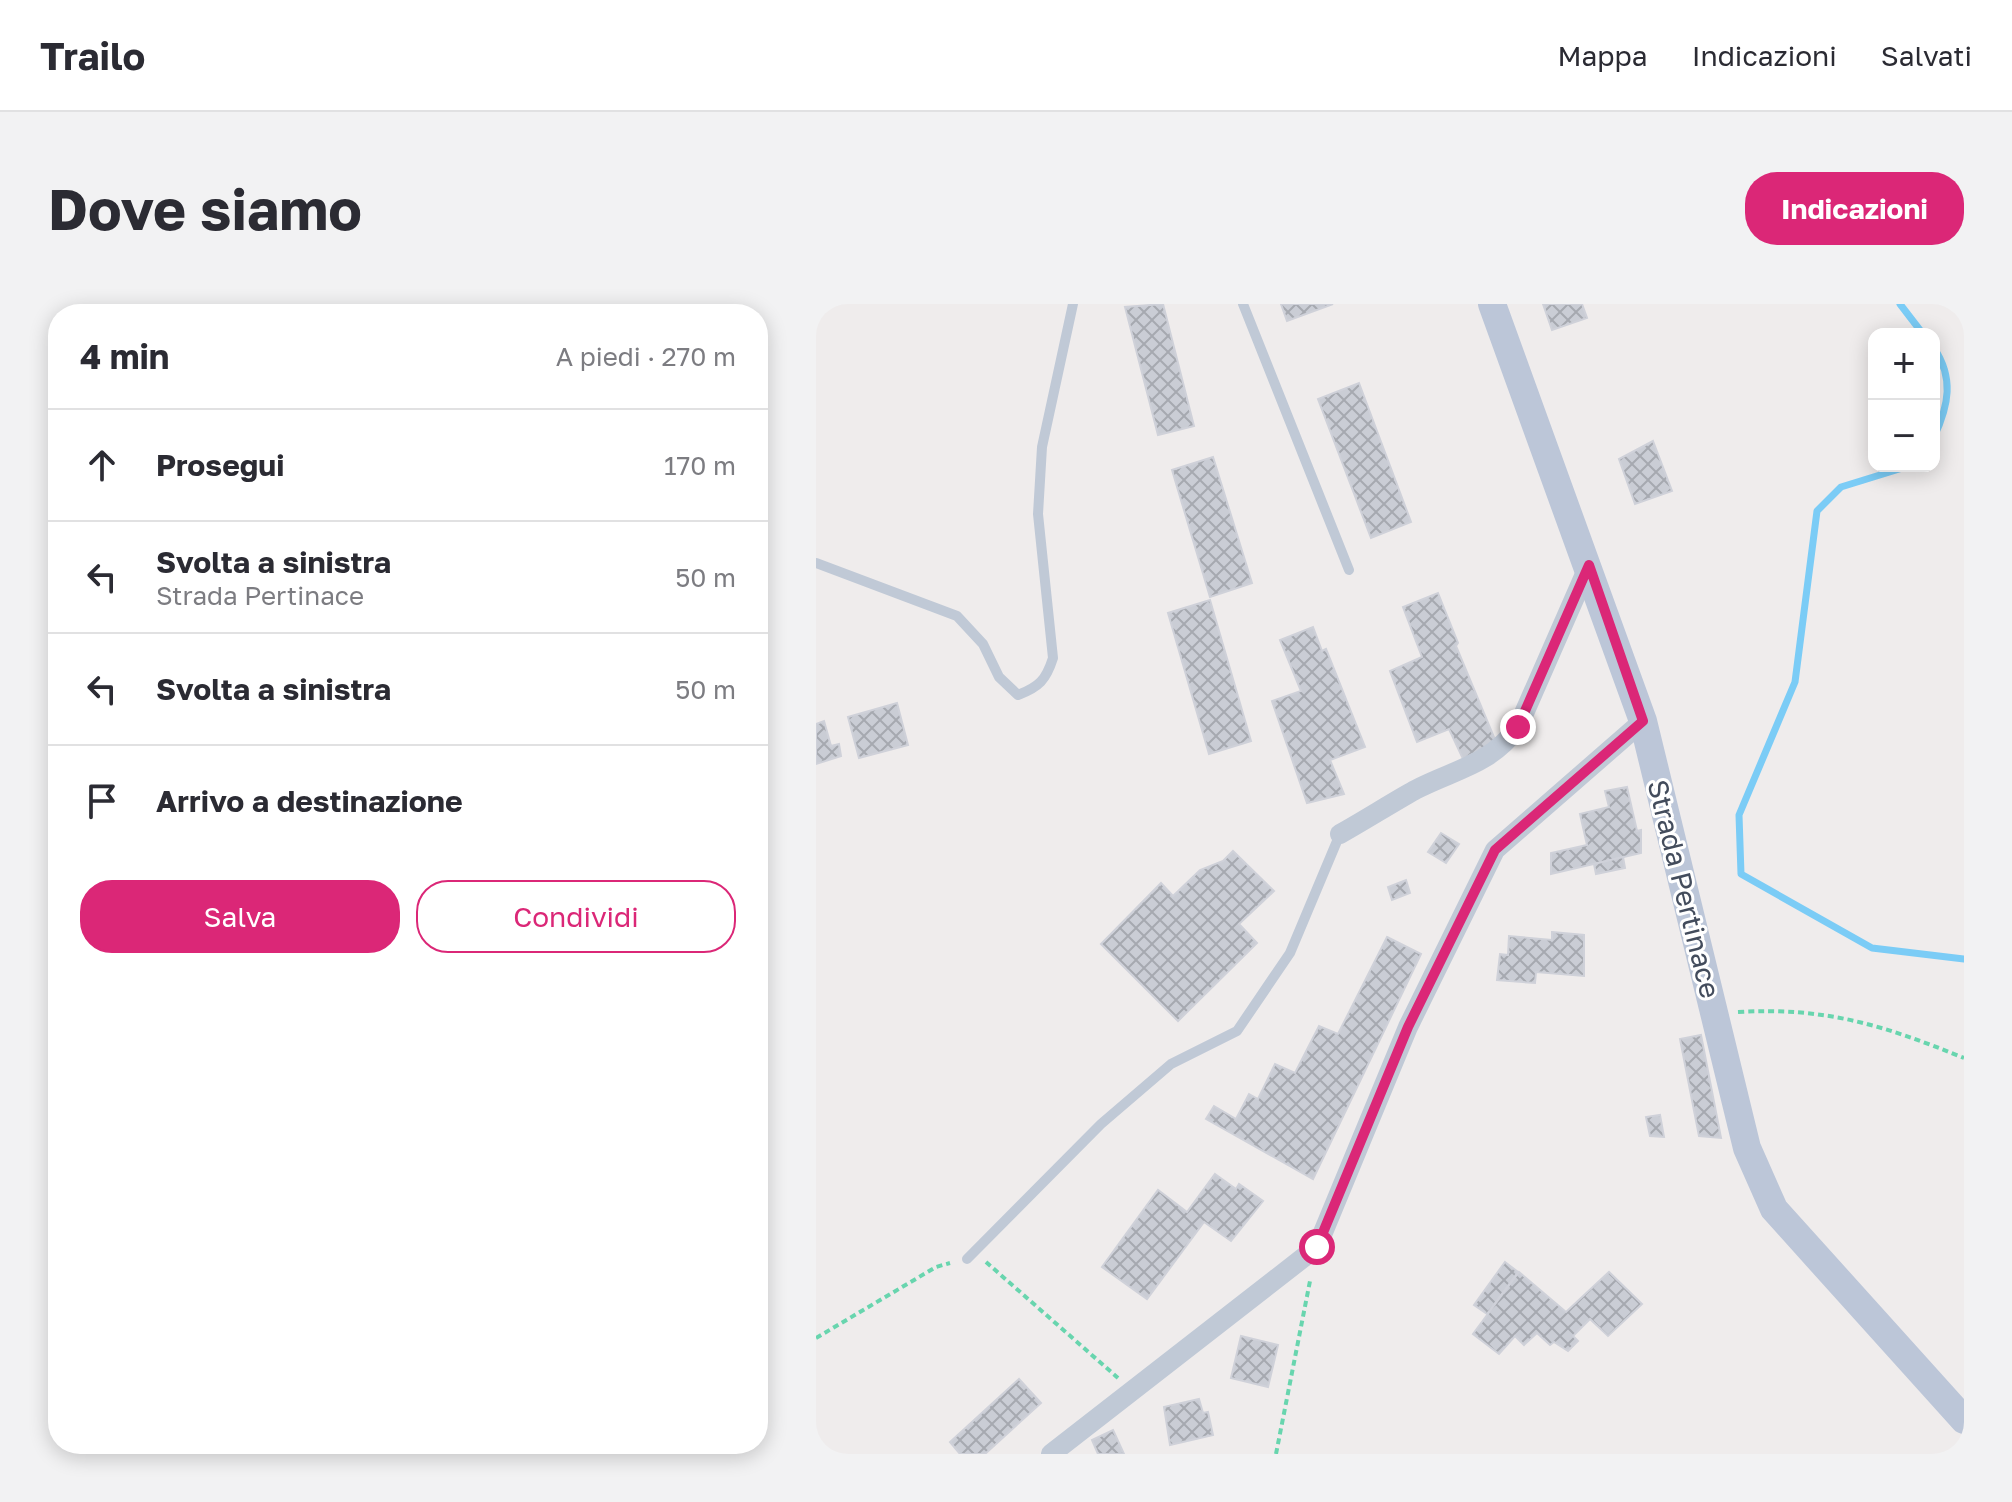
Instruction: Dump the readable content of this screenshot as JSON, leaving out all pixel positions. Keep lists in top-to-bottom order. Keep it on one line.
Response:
{"streets":{"main road":["Strada Pertinace"]},"page":{"header":"Trailo","nav":["Mappa","Indicazioni","Salvati"],"buttons":["Indicazioni",["Salva","Condividi"]],"title":"Dove siamo","heading":["4 min","A piedi · 270 m"],"map_buttons":["+","−"],"list":[["Prosegui","170 m"],["Svolta a sinistra","Strada Pertinace","50 m"],["Svolta a sinistra","50 m"],"Arrivo a destinazione"]}}
